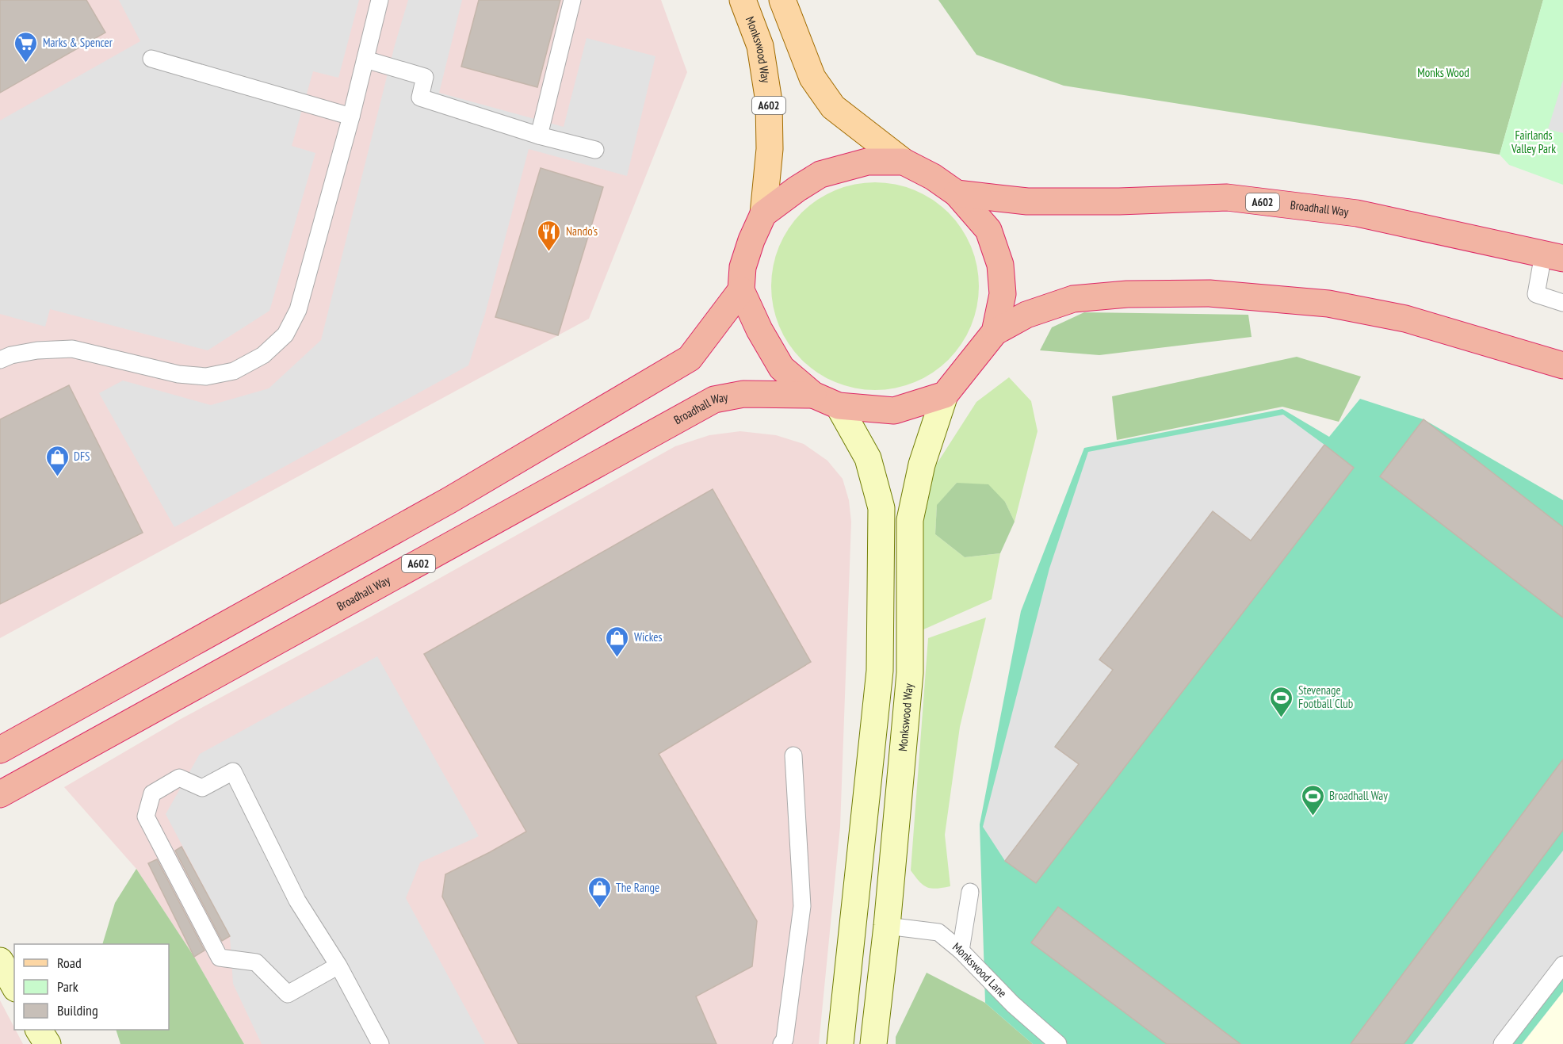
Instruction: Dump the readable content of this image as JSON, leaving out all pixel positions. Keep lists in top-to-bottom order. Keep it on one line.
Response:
{"streets":{"highway":["A602","Broadhall Way"],"main road":["Monkswood Way"],"lane":["Monkswood Lane"]},"crossings":[["Monkswood Way","Monkswood Lane"]],"parks":["Monks Wood","Fairlands Valley Park"],"places":{"supermarket":["Marks & Spencer"],"restaurant":["Nando's"],"shop":["DFS","Wickes","The Range"],"sports":["Stevenage Football Club","Broadhall Way"]},"legend":["Road","Park","Building"]}
